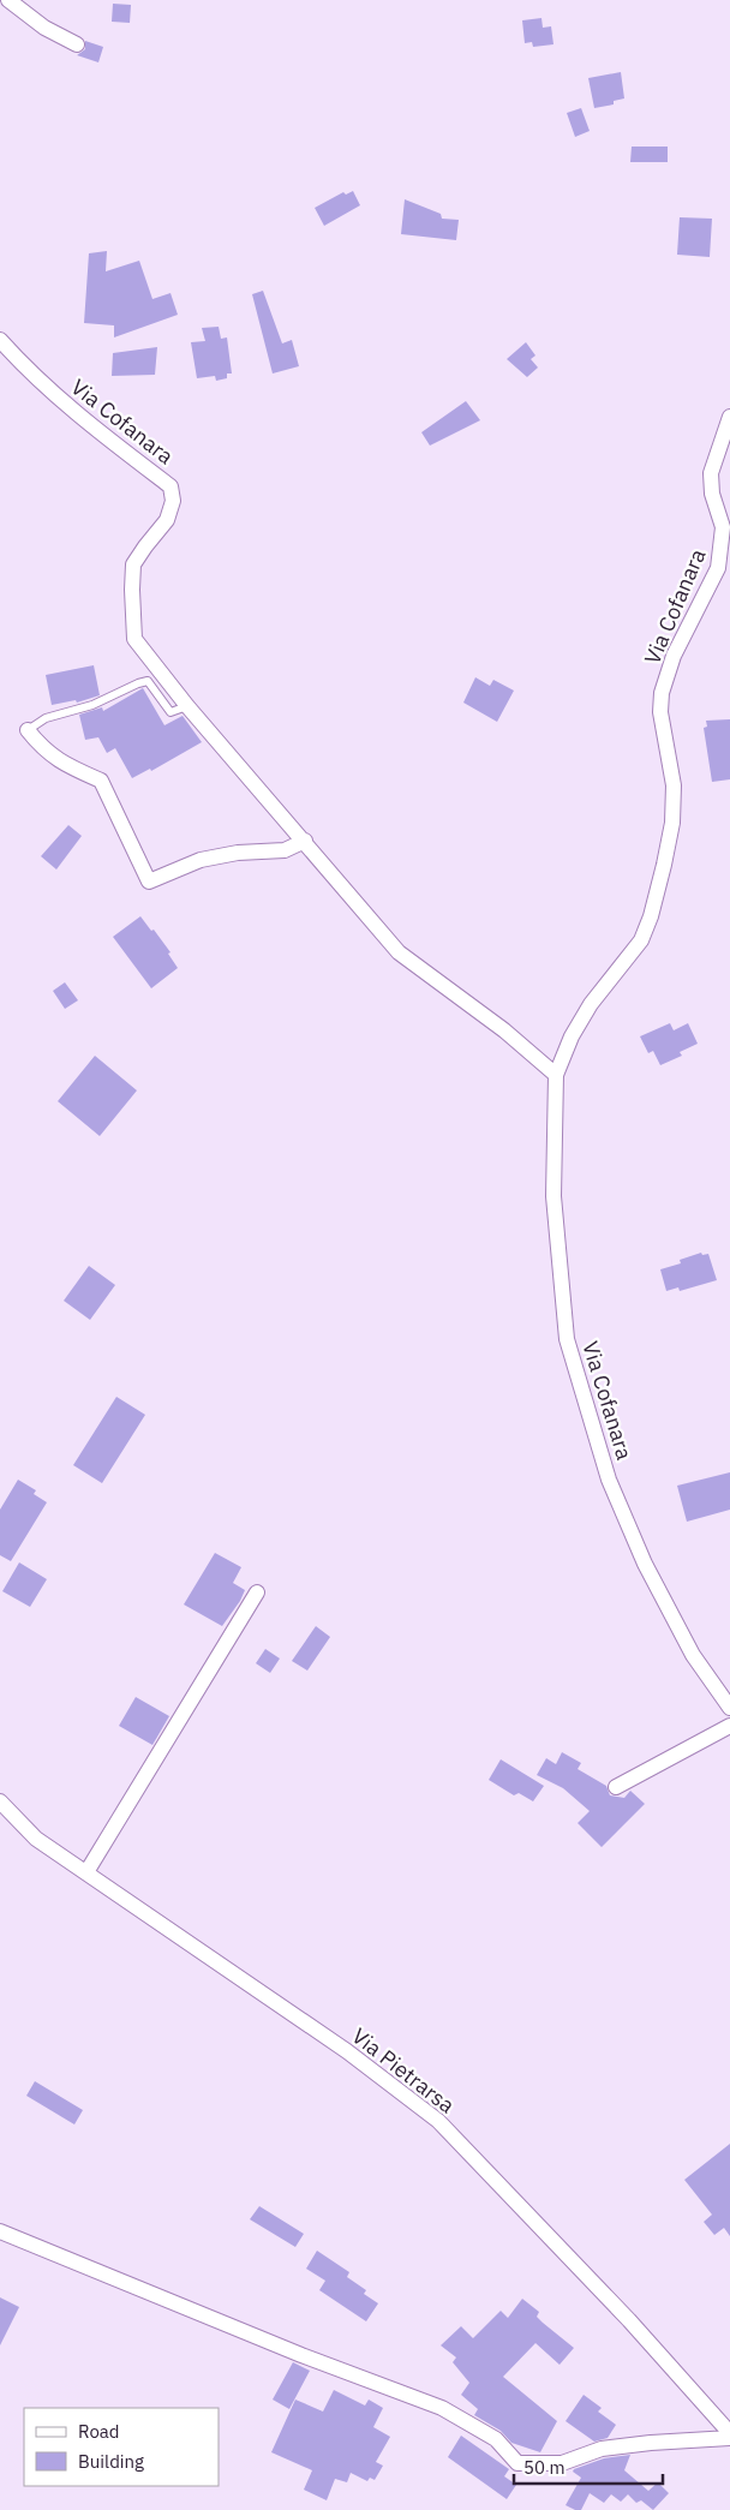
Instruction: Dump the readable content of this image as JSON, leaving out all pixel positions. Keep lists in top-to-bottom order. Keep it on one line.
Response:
{"streets":{"street":["Via Cofanara","Via Pietrarsa"]},"legend":["Road","Building"],"scale_bar":"50 m"}
